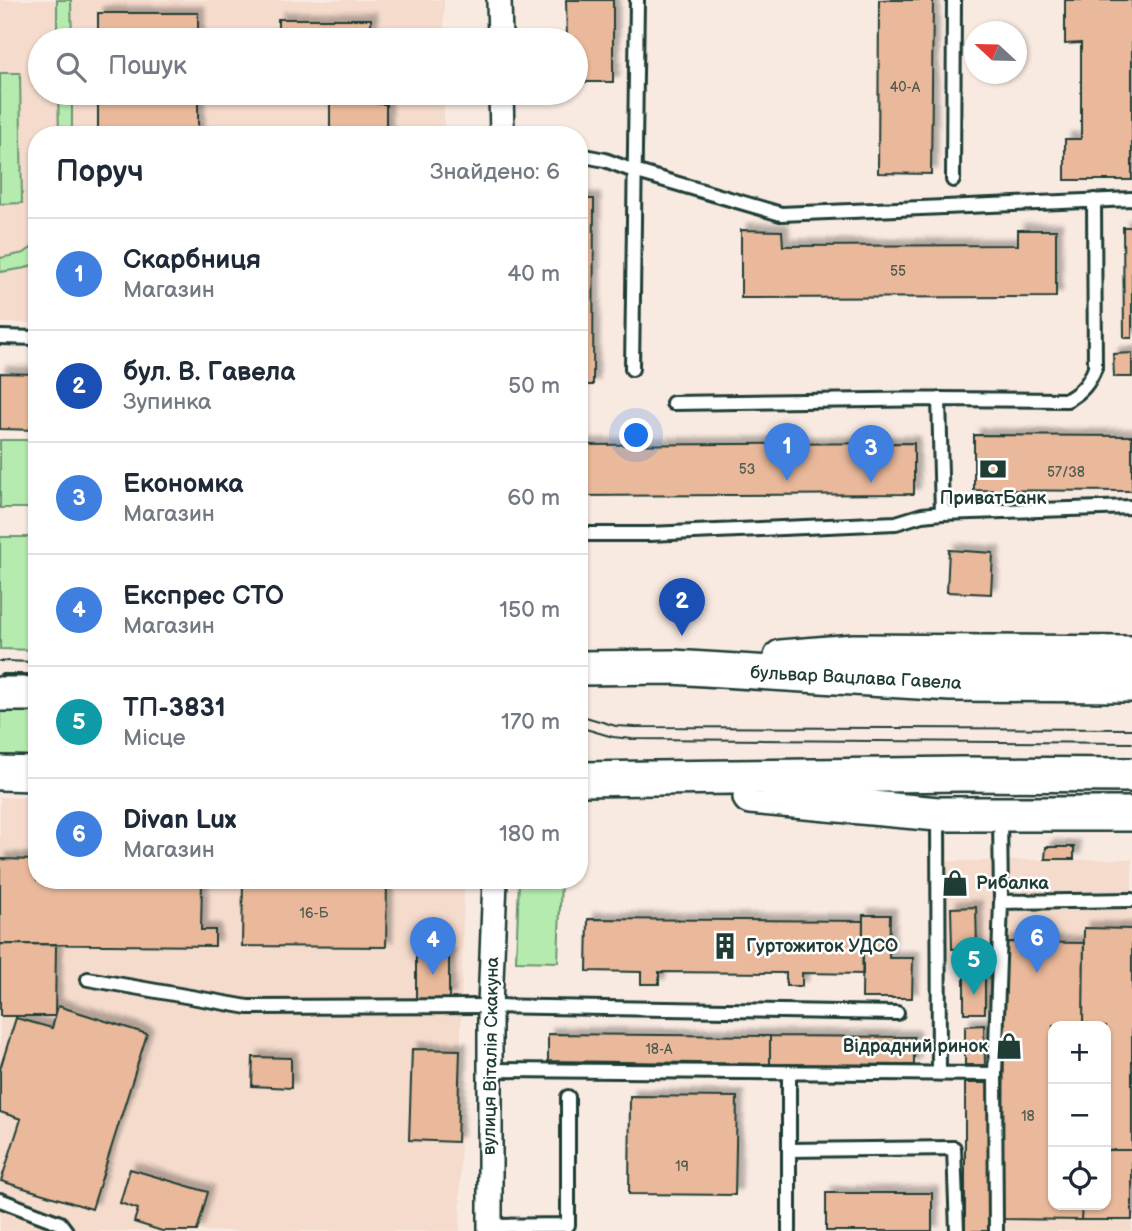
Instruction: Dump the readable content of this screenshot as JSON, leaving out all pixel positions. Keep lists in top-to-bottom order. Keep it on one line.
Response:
{"streets":{"main road":["бульвар Вацлава Гавела"],"street":["вулиця Віталія Скакуна"]},"places":{"bank":["ПриватБанк"],"shop":["Рибалка","Відрадний ринок"],"building":["Гуртожиток УДСО"]},"house_numbers":["40-А","55","53","57/38","16-Б","18-А","18","19"],"north":"left","page":{"search":"Пошук","heading":["Поруч","Знайдено: 6"],"list":[{"mark":"1","name":"Скарбниця","note":"Магазин","value":"40 m"},{"mark":"2","name":"бул. В. Гавела","note":"Зупинка","value":"50 m"},{"mark":"3","name":"Економка","note":"Магазин","value":"60 m"},{"mark":"4","name":"Експрес СТО","note":"Магазин","value":"150 m"},{"mark":"5","name":"ТП-3831","note":"Місце","value":"170 m"},{"mark":"6","name":"Divan Lux","note":"Магазин","value":"180 m"}],"pins":["1","3","2","6","4","5"],"map_buttons":["+","−"]}}
